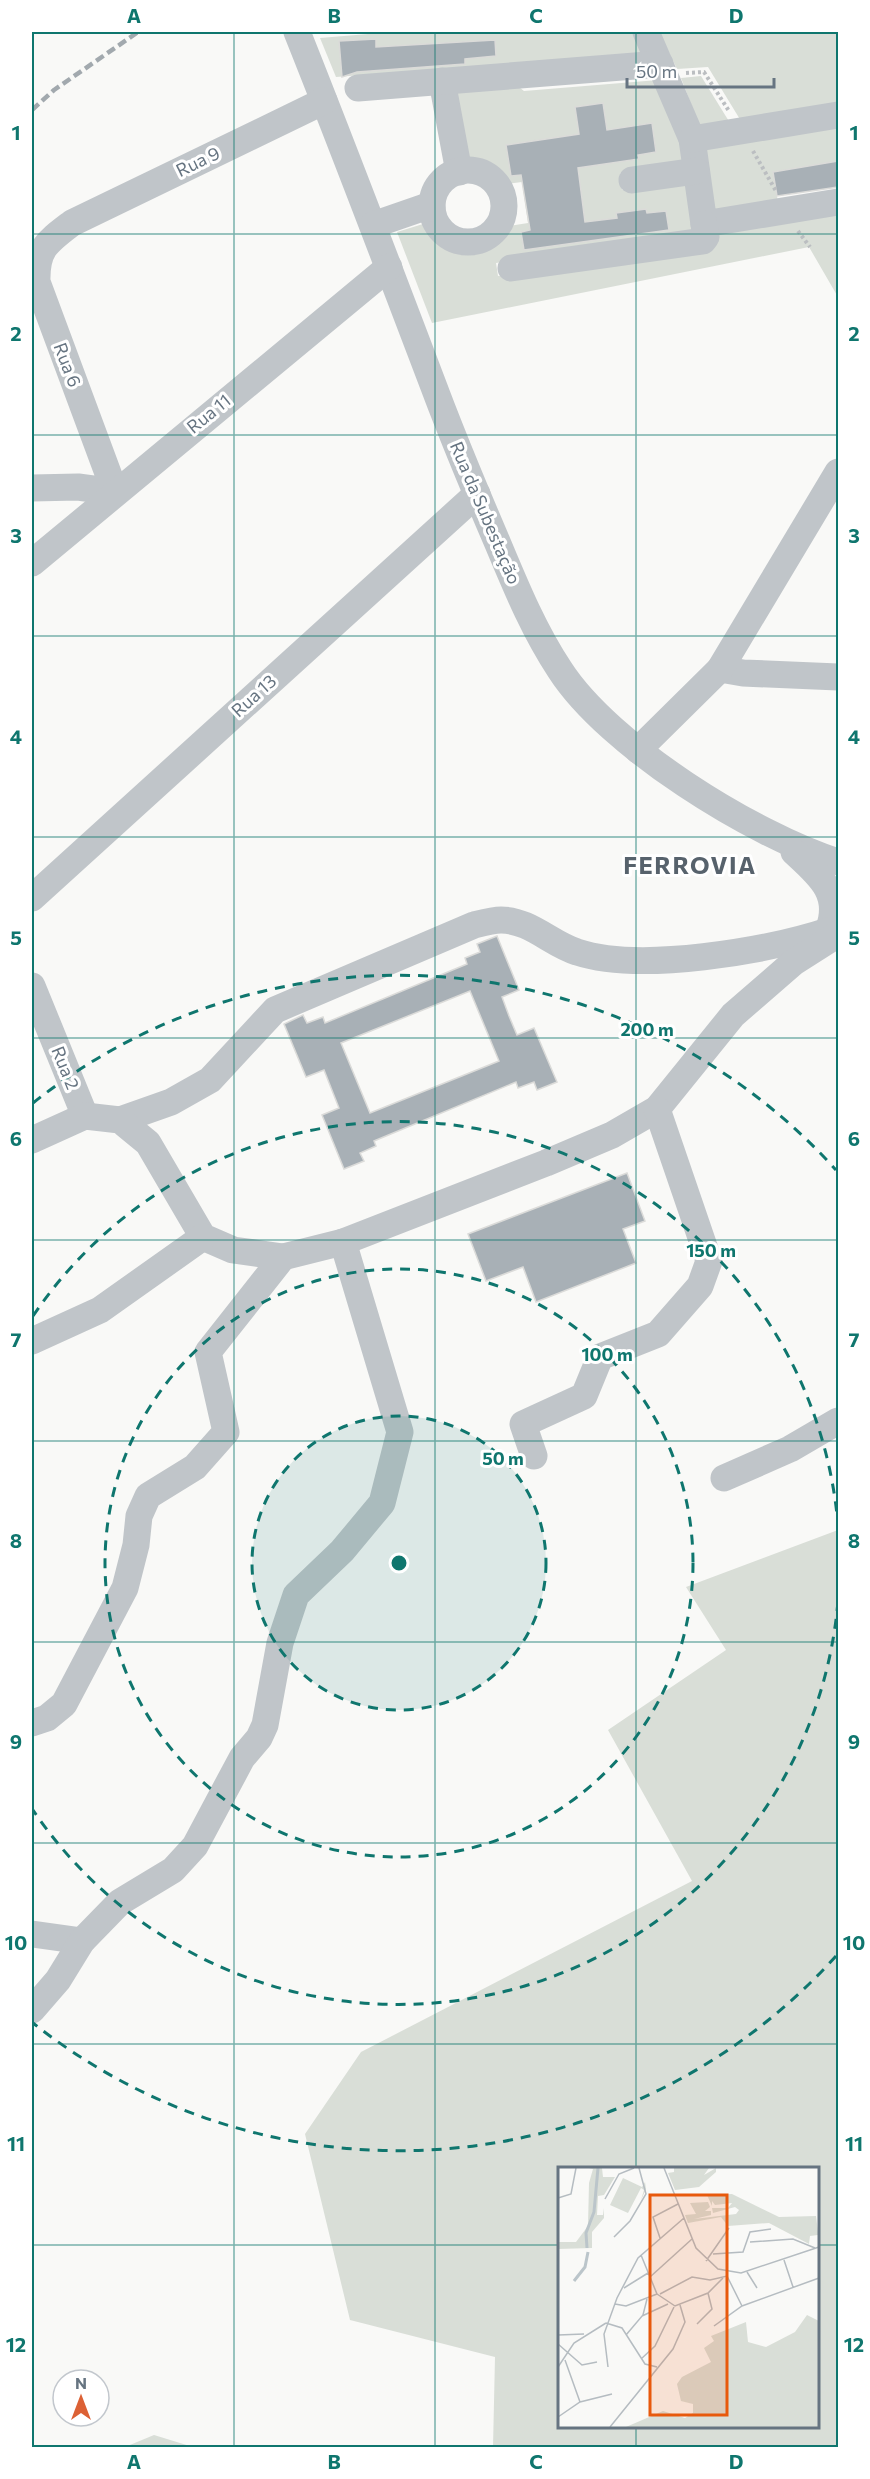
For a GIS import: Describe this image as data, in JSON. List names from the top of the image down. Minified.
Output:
{"streets":{"street":["Rua 9","Rua 6","Rua 11","Rua da Subestação","Rua 13","Rua 2"]},"crossings":[["Rua 9","Rua 6"],["Rua 9","Rua da Subestação"],["Rua 6","Rua 11"],["Rua 11","Rua da Subestação"],["Rua da Subestação","Rua 13"]],"districts":["FERROVIA"],"scale_bar":"50 m","north":"top","grid":{"columns":["A","B","C","D"],"rows":["1","2","3","4","5","6","7","8","9","10","11","12"]},"rings":["200 m","150 m","100 m","50 m"]}
